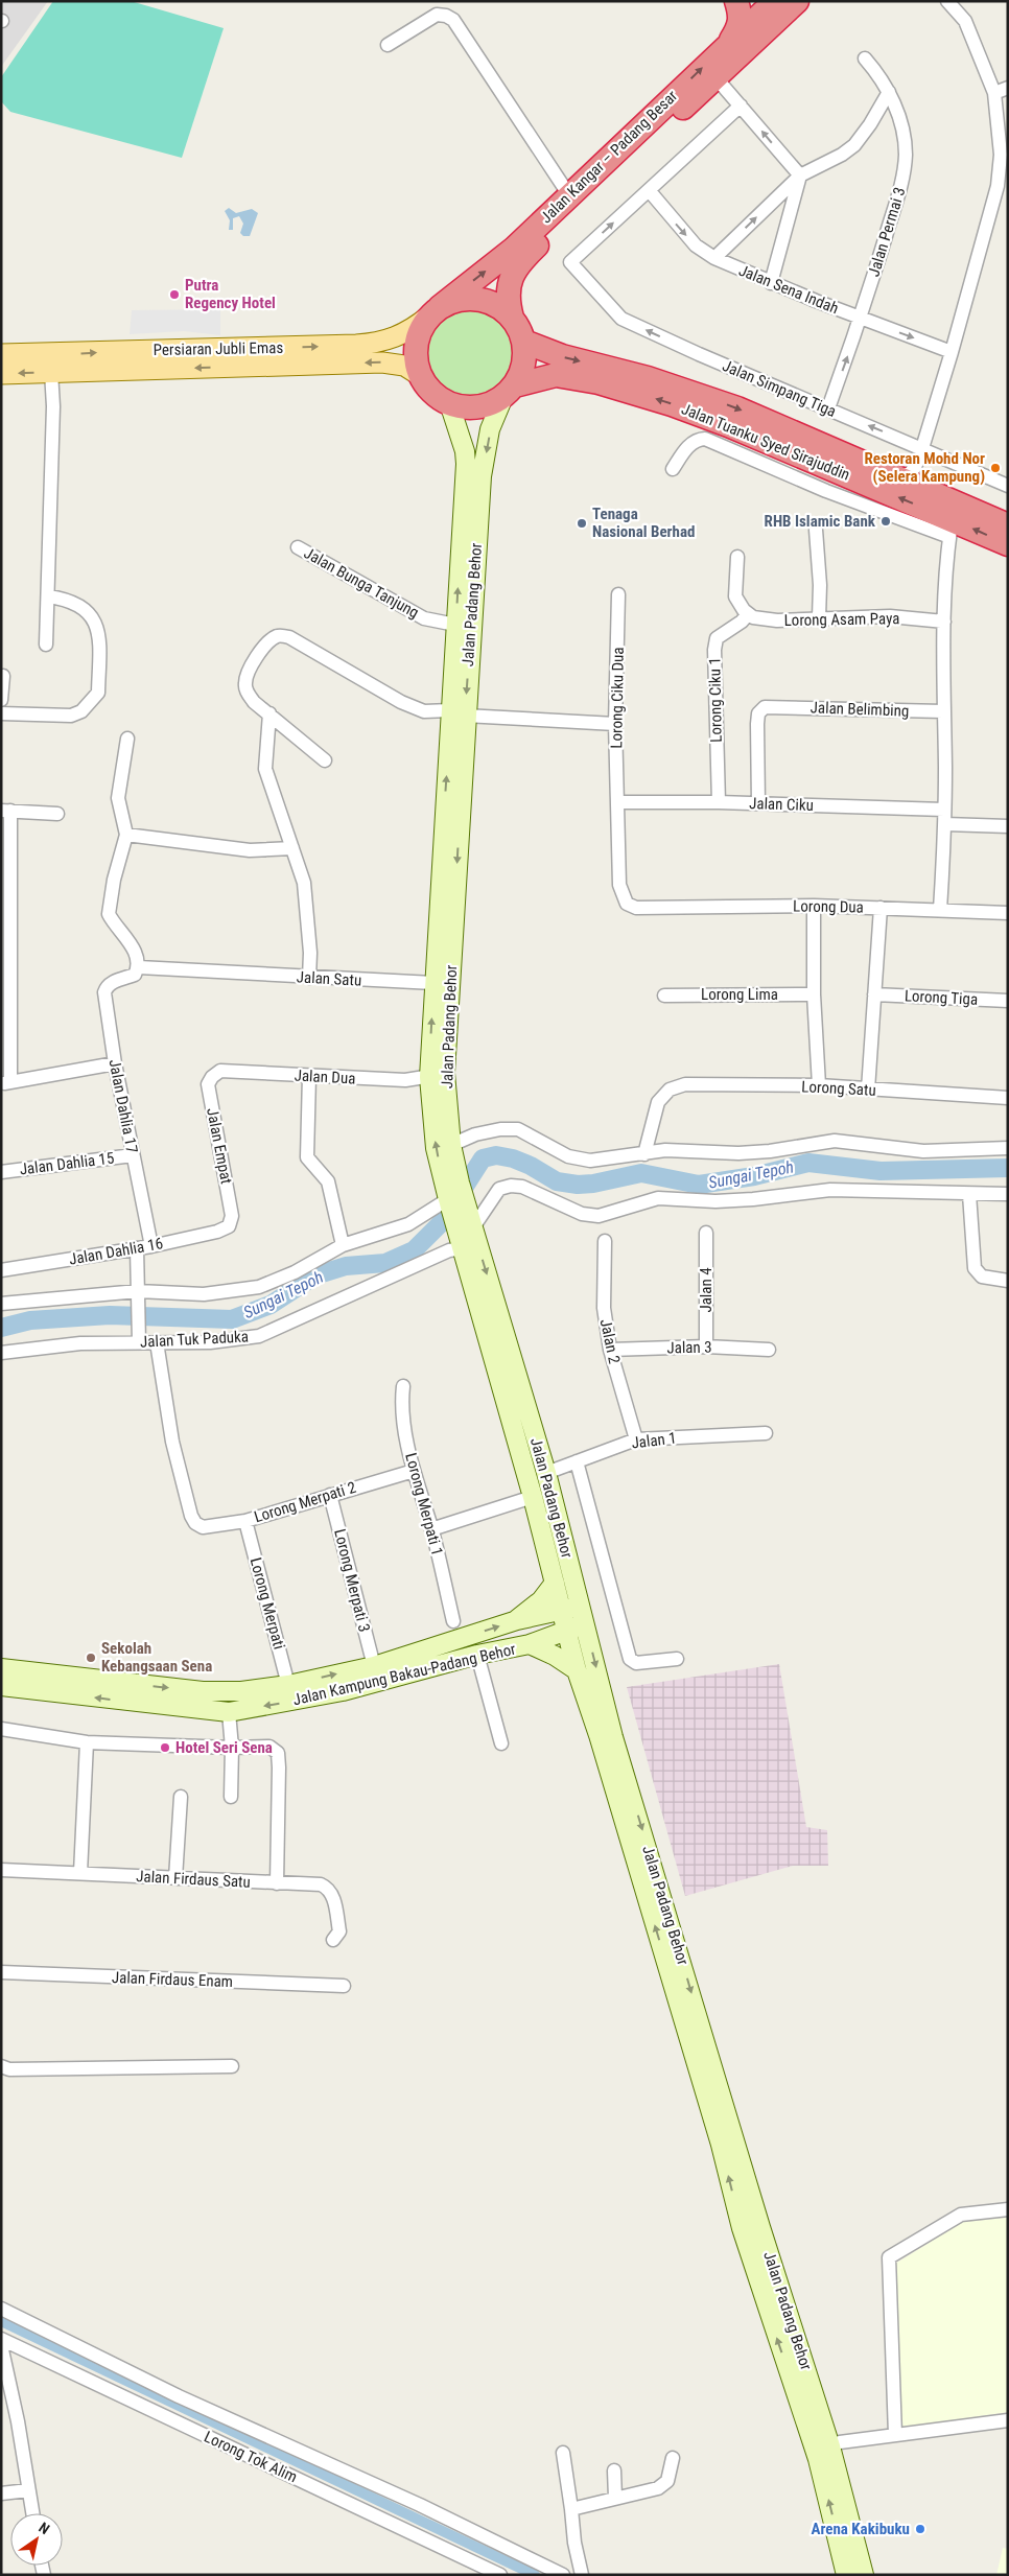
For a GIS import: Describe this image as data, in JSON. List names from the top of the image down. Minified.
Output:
{"streets":{"highway":["Jalan Kangar – Padang Besar","Jalan Tuanku Syed Sirajuddin"],"main road":["Persiaran Jubli Emas","Jalan Padang Behor","Jalan Kampung Bakau-Padang Behor"],"street":["Jalan Permai 3","Jalan Sena Indah","Jalan Simpang Tiga","Jalan Bunga Tanjung","Lorong Asam Paya","Lorong Ciku Dua","Lorong Ciku 1","Jalan Belimbing","Jalan Ciku","Lorong Dua","Jalan Satu","Lorong Lima","Lorong Tiga","Jalan Dua","Lorong Satu","Jalan Dahlia 17","Jalan Empat","Jalan Dahlia 15","Jalan Dahlia 16","Jalan 4","Jalan Tuk Paduka","Jalan 2","Jalan 3","Jalan 1","Lorong Merpati 2","Lorong Merpati 1","Lorong Merpati 3","Lorong Merpati","Jalan Firdaus Satu","Jalan Firdaus Enam","Lorong Tok Alim"]},"crossings":[["Jalan Kangar – Padang Besar","Persiaran Jubli Emas"],["Jalan Kangar – Padang Besar","Jalan Tuanku Syed Sirajuddin"],["Jalan Kangar – Padang Besar","Jalan Padang Behor"],["Jalan Permai 3","Jalan Sena Indah"],["Jalan Permai 3","Jalan Simpang Tiga"],["Jalan Sena Indah","Jalan Simpang Tiga"],["Persiaran Jubli Emas","Jalan Tuanku Syed Sirajuddin"],["Persiaran Jubli Emas","Jalan Padang Behor"],["Jalan Tuanku Syed Sirajuddin","Jalan Padang Behor"],["Jalan Bunga Tanjung","Jalan Padang Behor"],["Jalan Padang Behor","Jalan Satu"],["Jalan Padang Behor","Jalan Dua"],["Jalan Padang Behor","Jalan Tuk Paduka"],["Jalan Padang Behor","Jalan 1"],["Jalan Padang Behor","Jalan Kampung Bakau-Padang Behor"],["Lorong Asam Paya","Lorong Ciku 1"],["Lorong Ciku Dua","Jalan Ciku"],["Lorong Ciku Dua","Lorong Dua"],["Lorong Ciku 1","Jalan Ciku"],["Jalan Belimbing","Jalan Ciku"],["Jalan Satu","Jalan Dahlia 17"],["Jalan Dua","Jalan Empat"],["Jalan Dahlia 17","Jalan Dahlia 15"],["Jalan Dahlia 17","Jalan Dahlia 16"],["Jalan Empat","Jalan Dahlia 16"],["Jalan 4","Jalan 3"],["Jalan Tuk Paduka","Lorong Merpati 2"],["Jalan 2","Jalan 3"],["Jalan 2","Jalan 1"],["Lorong Merpati 2","Lorong Merpati 1"],["Lorong Merpati 2","Lorong Merpati 3"],["Lorong Merpati 2","Lorong Merpati"],["Lorong Merpati 3","Jalan Kampung Bakau-Padang Behor"],["Lorong Merpati","Jalan Kampung Bakau-Padang Behor"]],"one_way":["Jalan Sena Indah"],"water":["Sungai Tepoh"],"places":["Putra Regency Hotel","Restoran Mohd Nor (Selera Kampung)","RHB Islamic Bank","Tenaga Nasional Berhad","Sekolah Kebangsaan Sena","Hotel Seri Sena","Arena Kakibuku"],"north":"top right"}
